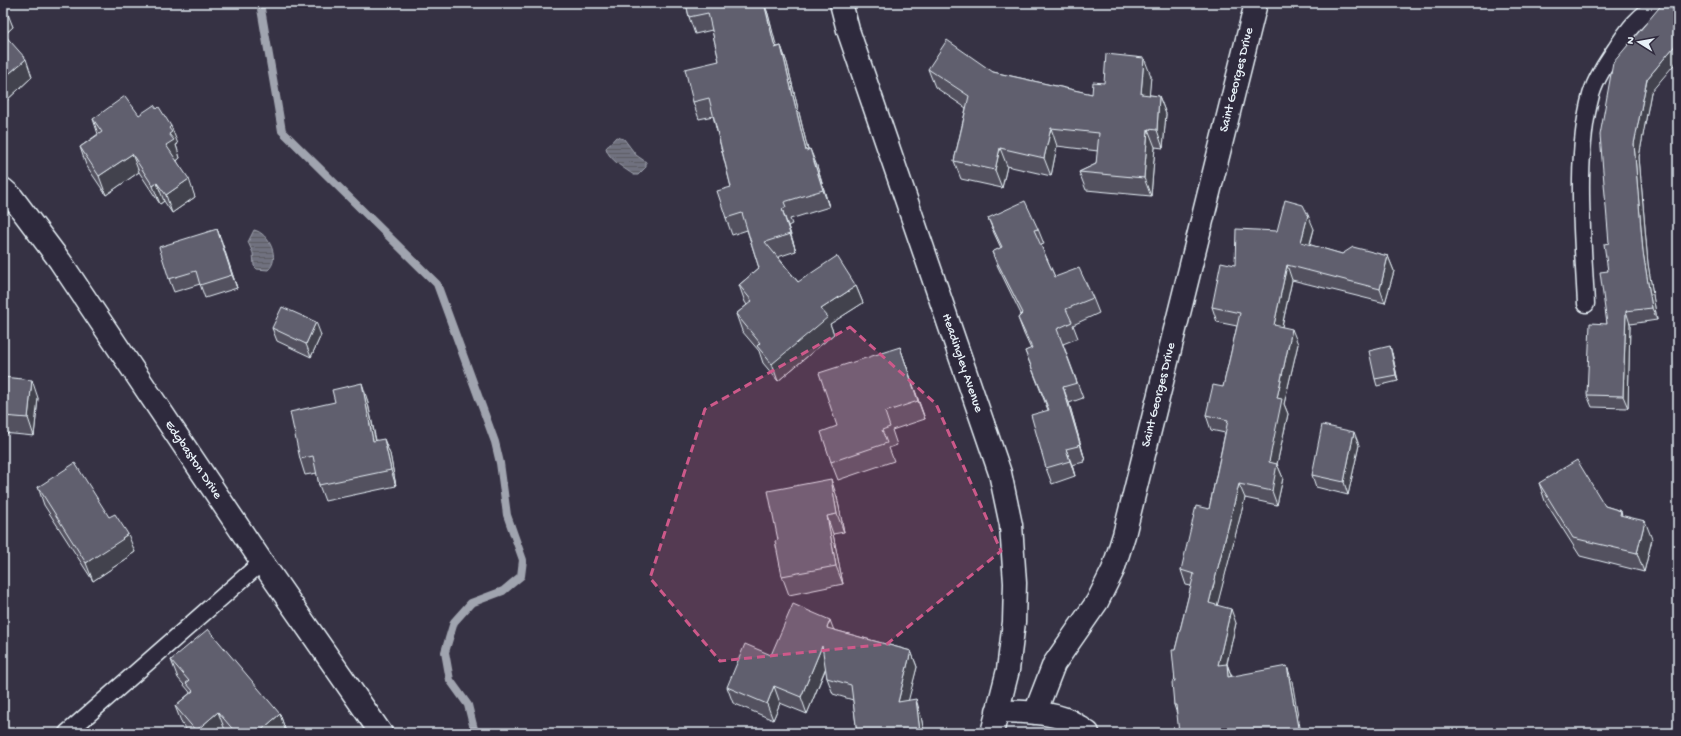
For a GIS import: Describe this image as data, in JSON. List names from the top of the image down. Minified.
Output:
{"streets":{"street":["Saint Georges Drive","Headingley Avenue","Edgbaston Drive"]},"north":"left"}
